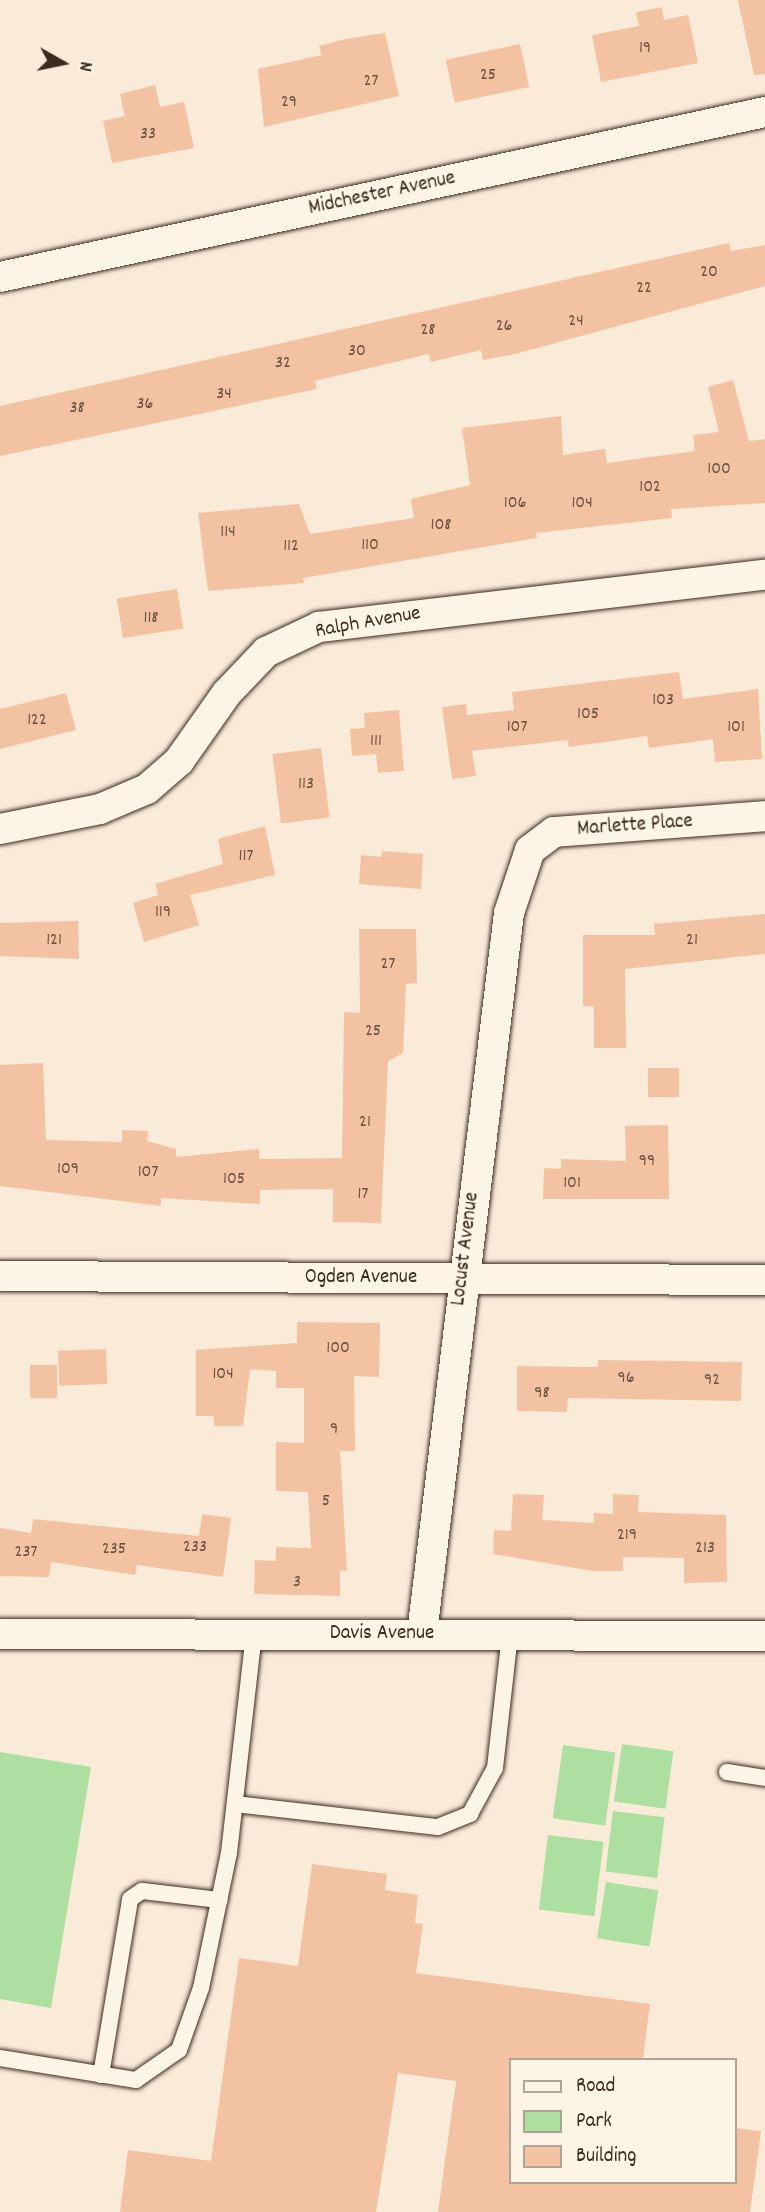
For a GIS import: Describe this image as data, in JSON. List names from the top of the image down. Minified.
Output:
{"streets":{"street":["Midchester Avenue","Ralph Avenue","Marlette Place","Locust Avenue","Ogden Avenue","Davis Avenue"]},"crossings":[["Marlette Place","Locust Avenue"],["Locust Avenue","Ogden Avenue"],["Locust Avenue","Davis Avenue"]],"house_numbers":["19","25","27","29","33","20","22","24","26","28","30","32","34","36","38","100","102","106","104","108","114","110","112","118","103","105","122","107","101","111","113","117","119","121","21","27","25","21","99","109","107","105","101","17","100","104","96","92","98","9","5","219","233","213","235","237","3"],"legend":["Road","Park","Building"],"north":"right"}
